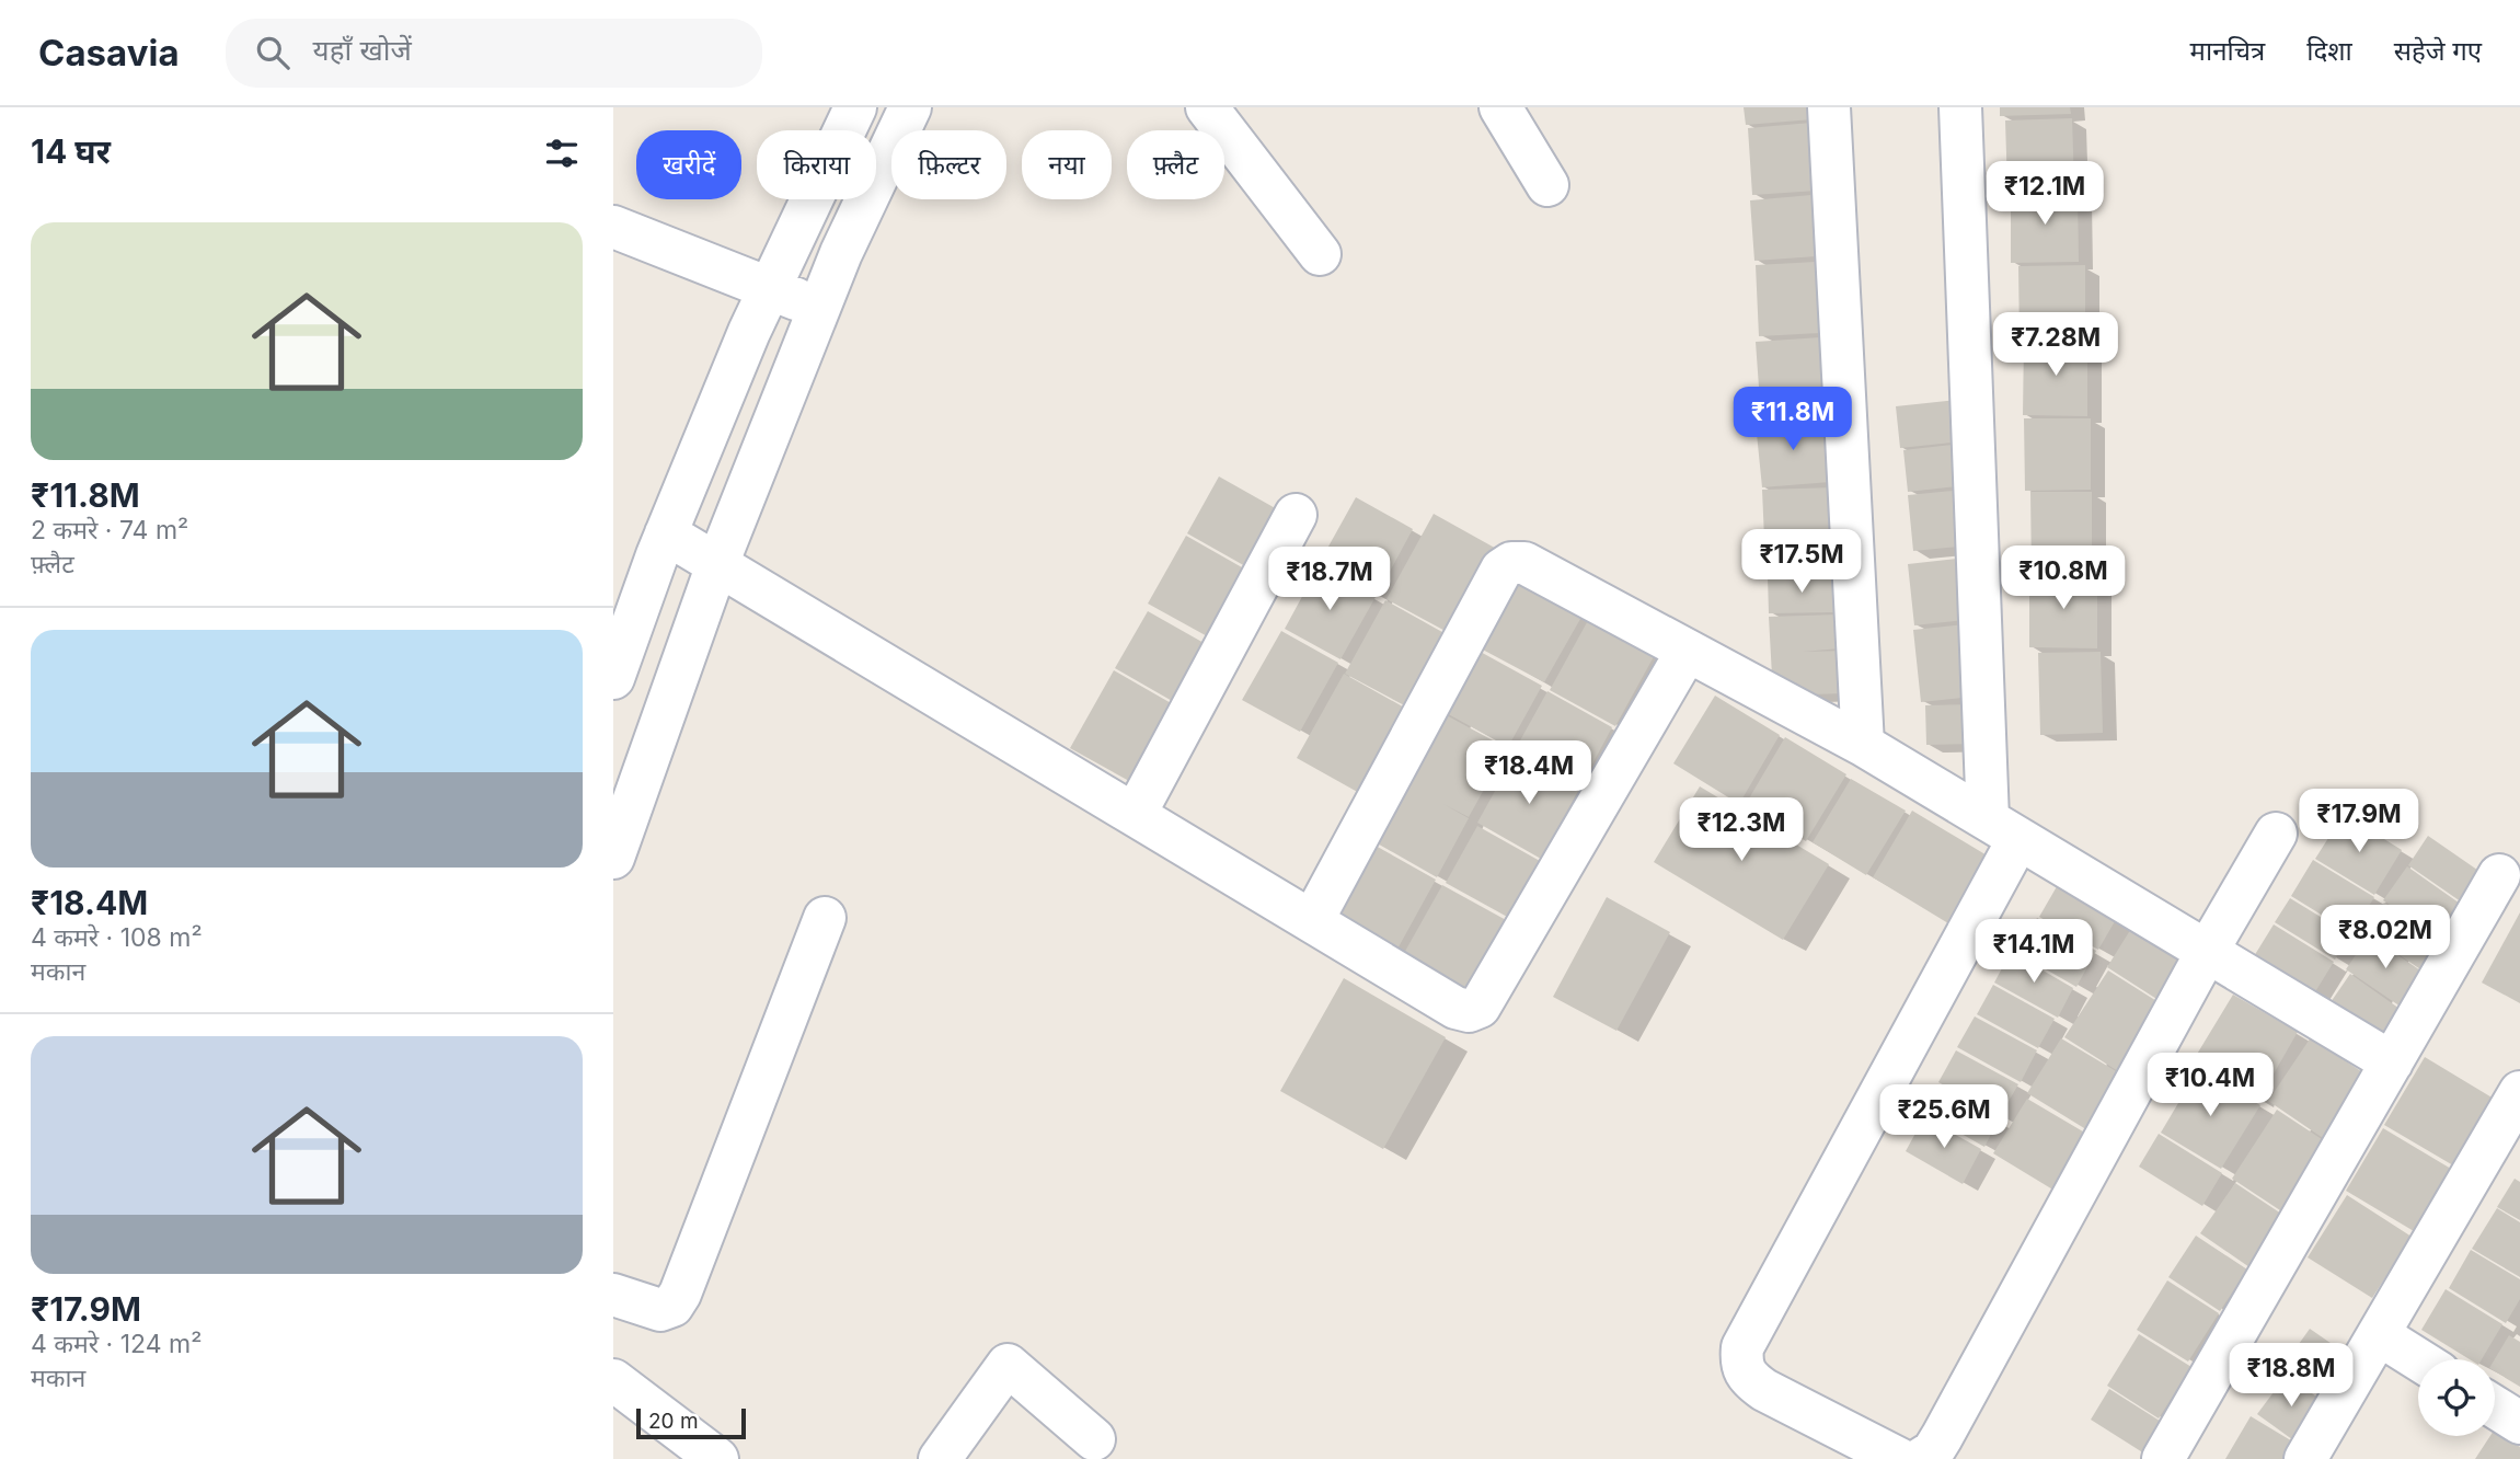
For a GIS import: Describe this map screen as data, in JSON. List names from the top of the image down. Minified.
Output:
{"scale_bar":"20 m","page":{"header":"Casavia","search":"यहाँ खोजें","nav":["मानचित्र","दिशा","सहेजे गए"],"heading":"14 घर","chip":["खरीदें","किराया","फ़िल्टर","नया","फ़्लैट"],"price":["₹12.1M","₹7.28M","₹11.8M","₹17.5M","₹10.8M","₹18.7M","₹18.4M","₹17.9M","₹12.3M","₹8.02M","₹14.1M","₹10.4M","₹25.6M","₹18.8M"],"list":[{"name":"₹11.8M","note":"2 कमरे · 74 m² · फ़्लैट"},{"name":"₹18.4M","note":"4 कमरे · 108 m² · मकान"},{"name":"₹17.9M","note":"4 कमरे · 124 m² · मकान"}],"scale":"20 m"}}
